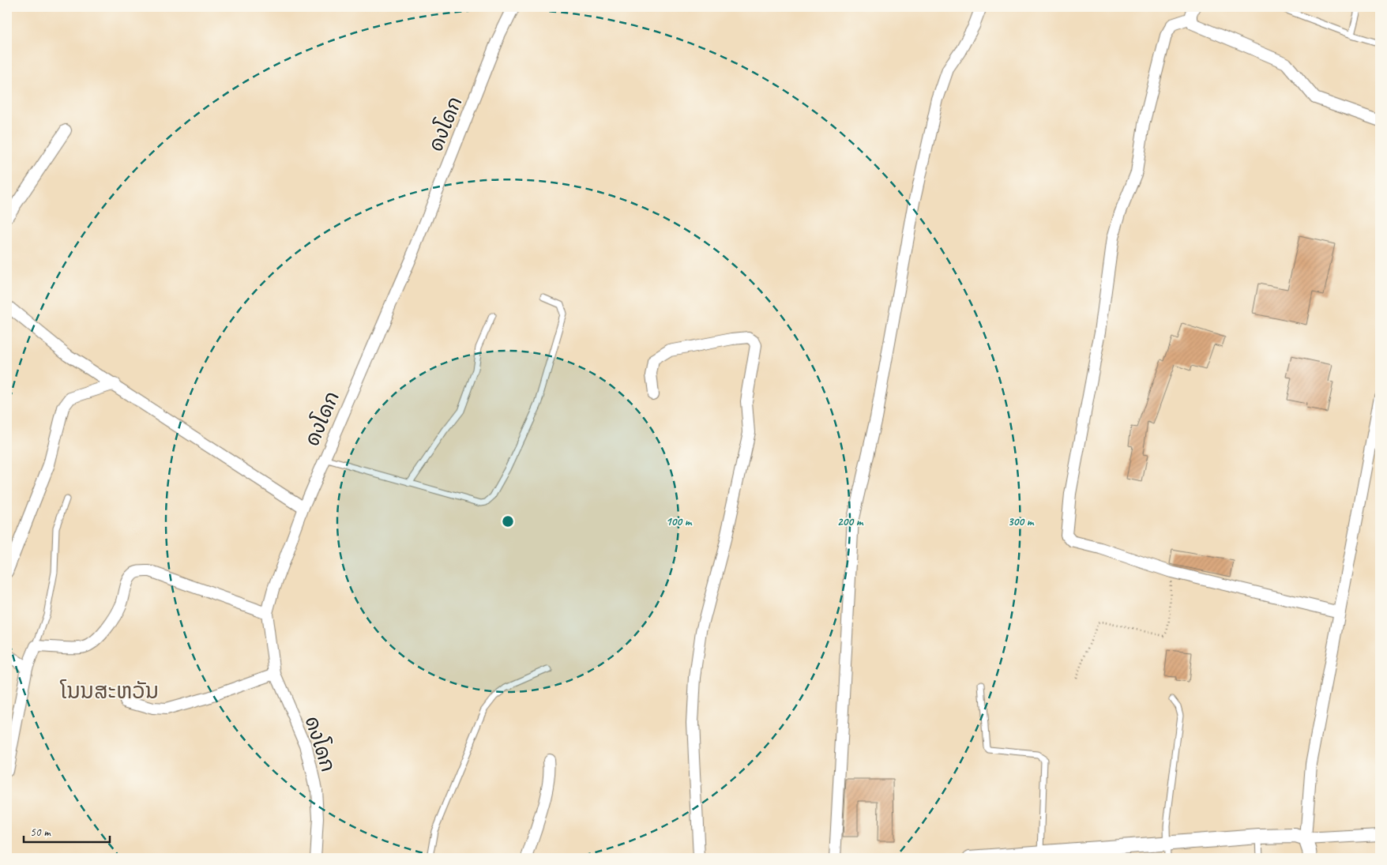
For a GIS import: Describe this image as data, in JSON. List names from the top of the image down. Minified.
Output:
{"streets":{"street":["ดงโดก"]},"districts":["ໂນນສະຫວັນ"],"scale_bar":"50 m","rings":["100 m","200 m","300 m"]}
